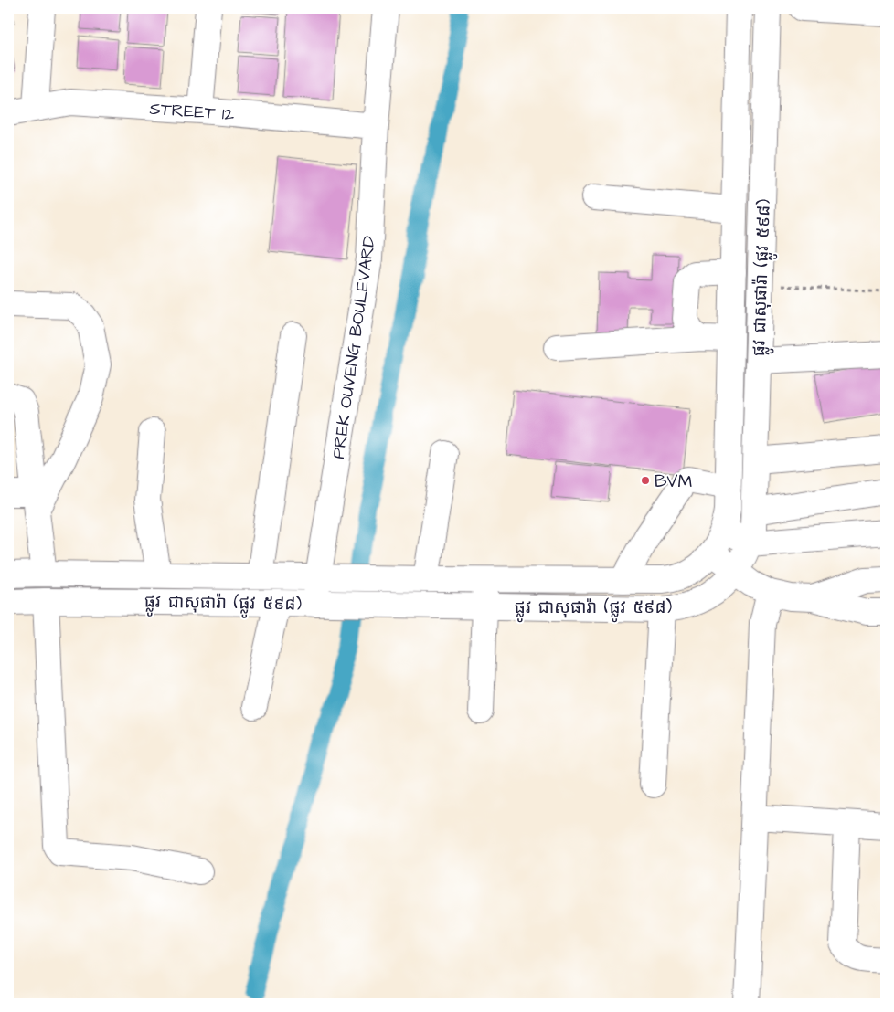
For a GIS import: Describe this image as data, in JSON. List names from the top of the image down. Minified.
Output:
{"streets":{"main road":["STREET 12","ផ្លូវ ជាសុផារ៉ា (ផ្លូវ ៥៩៨)","PREK OUVENG BOULEVARD"]},"crossings":[["STREET 12","PREK OUVENG BOULEVARD"],["ផ្លូវ ជាសុផារ៉ា (ផ្លូវ ៥៩៨)","PREK OUVENG BOULEVARD"]],"places":["BVM"]}
